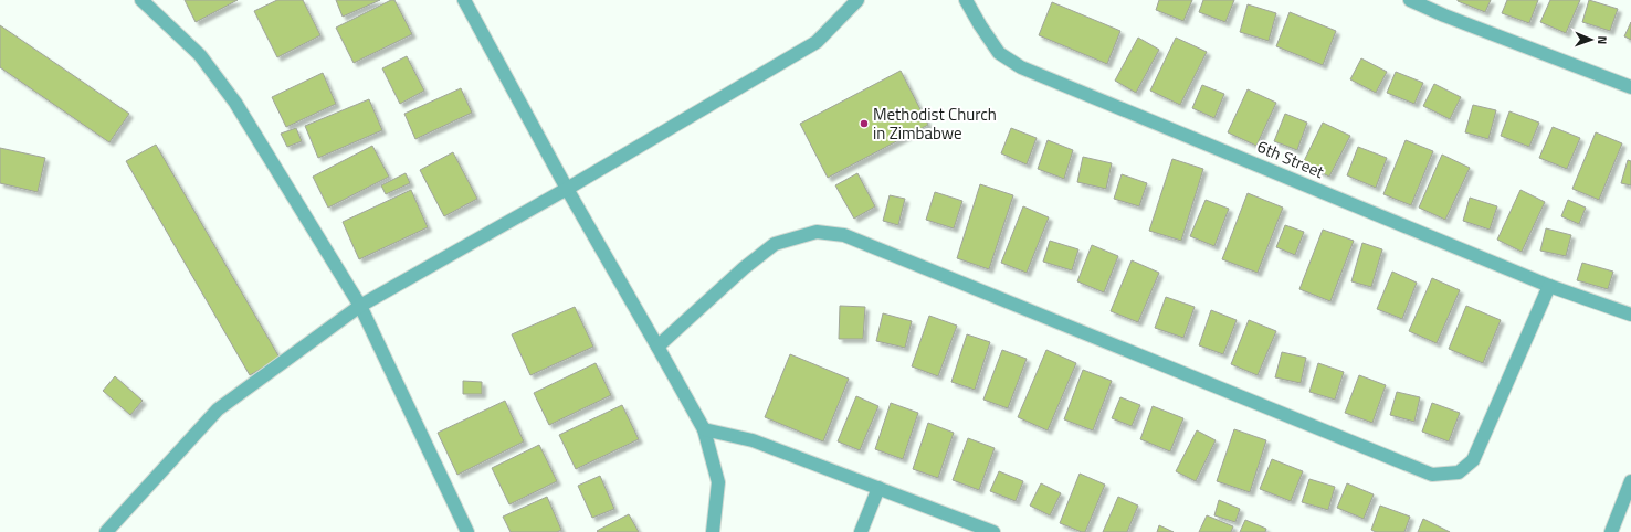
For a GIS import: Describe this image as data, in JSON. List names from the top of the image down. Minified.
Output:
{"streets":{"street":["6th Street"]},"places":["Methodist Church in Zimbabwe"],"north":"right"}
